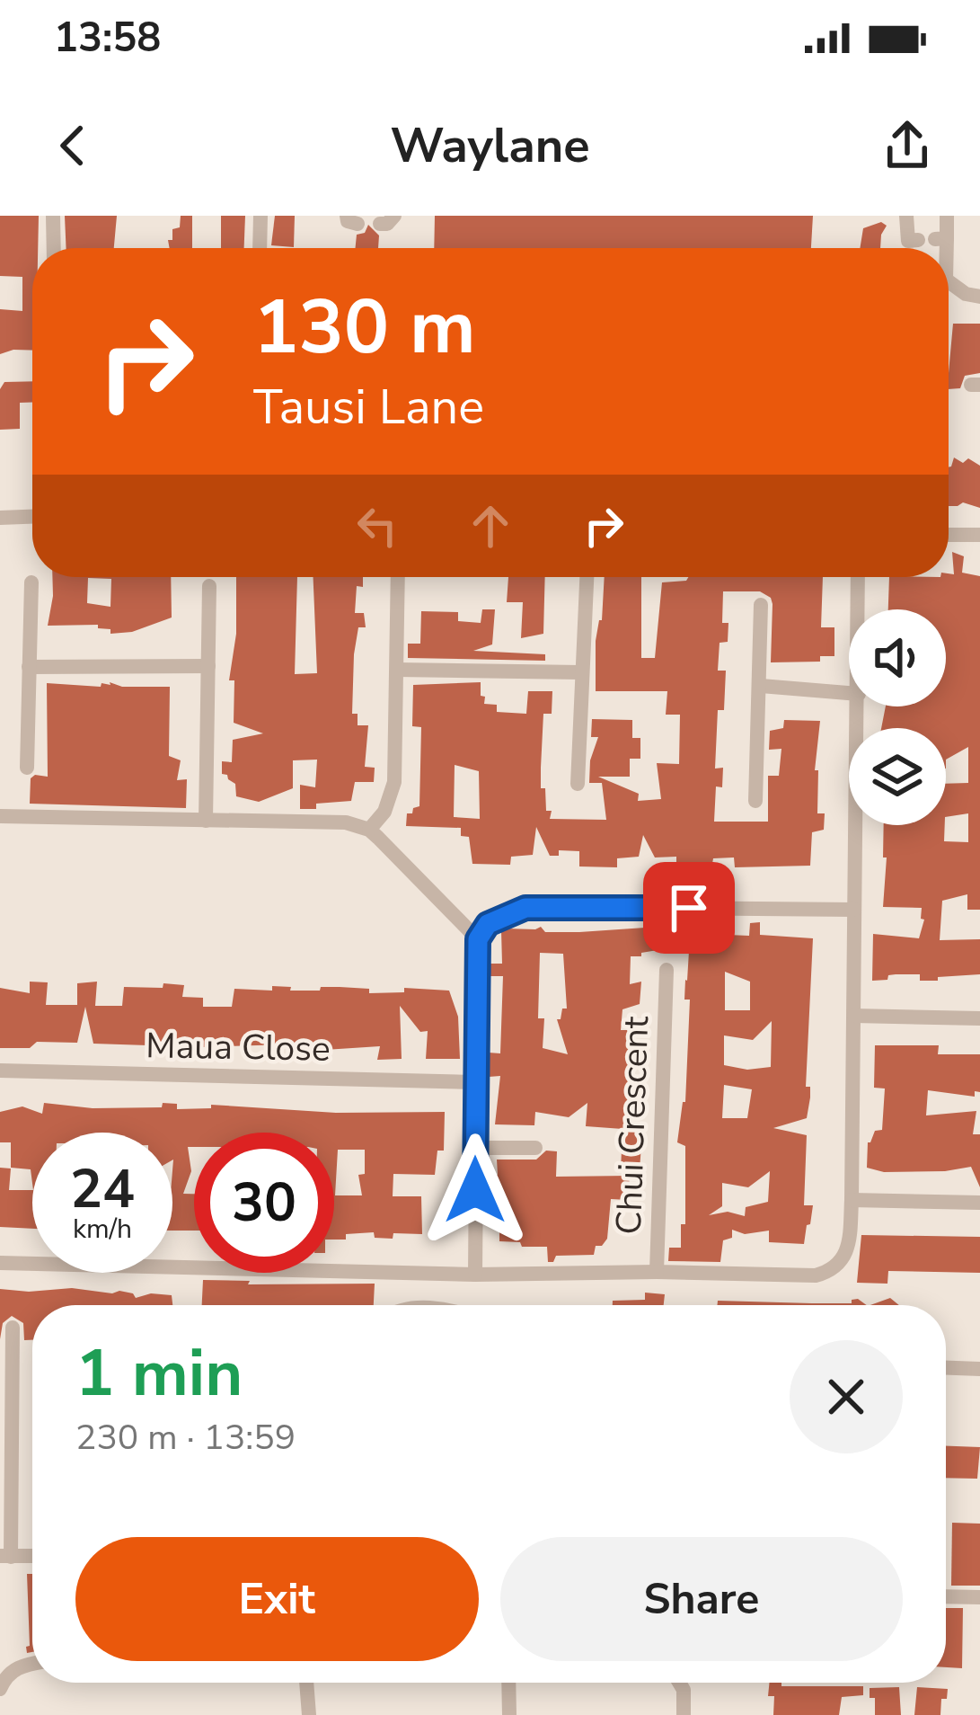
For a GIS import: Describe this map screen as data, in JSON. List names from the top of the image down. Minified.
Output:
{"streets":{"street":["Maua Close","Chui Crescent"]},"page":{"status":"13:58","header":"Waylane","turn":["130 m","Tausi Lane"],"speed":"24 km/h","limit":"30","heading":["1 min","230 m · 13:59"],"buttons":["Exit","Share"]}}
